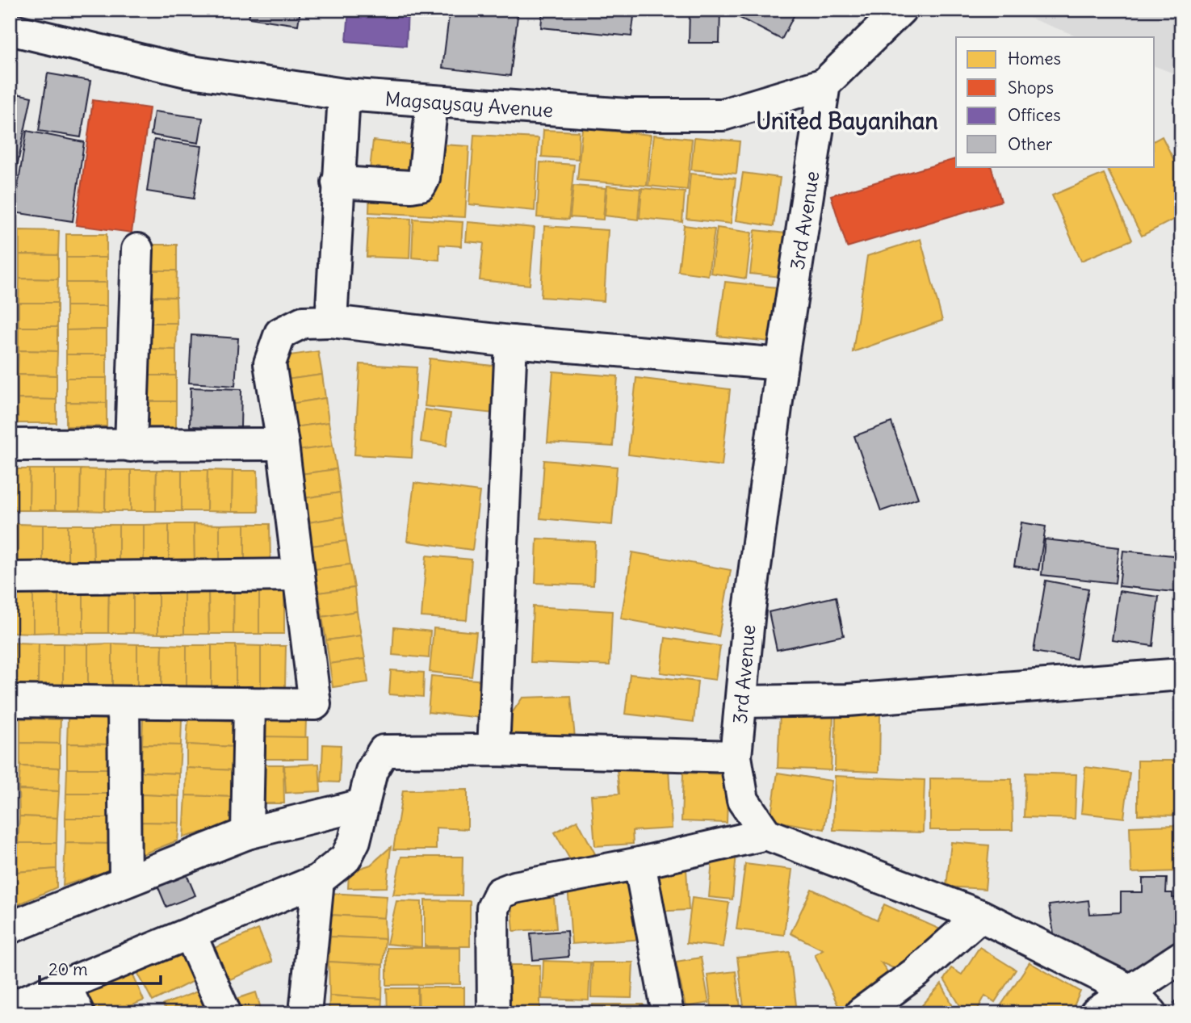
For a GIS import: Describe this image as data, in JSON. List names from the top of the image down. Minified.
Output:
{"streets":{"street":["Magsaysay Avenue","3rd Avenue"]},"crossings":[["Magsaysay Avenue","3rd Avenue"]],"districts":["United Bayanihan"],"legend":["Homes","Shops","Offices","Other"],"scale_bar":"20 m"}
